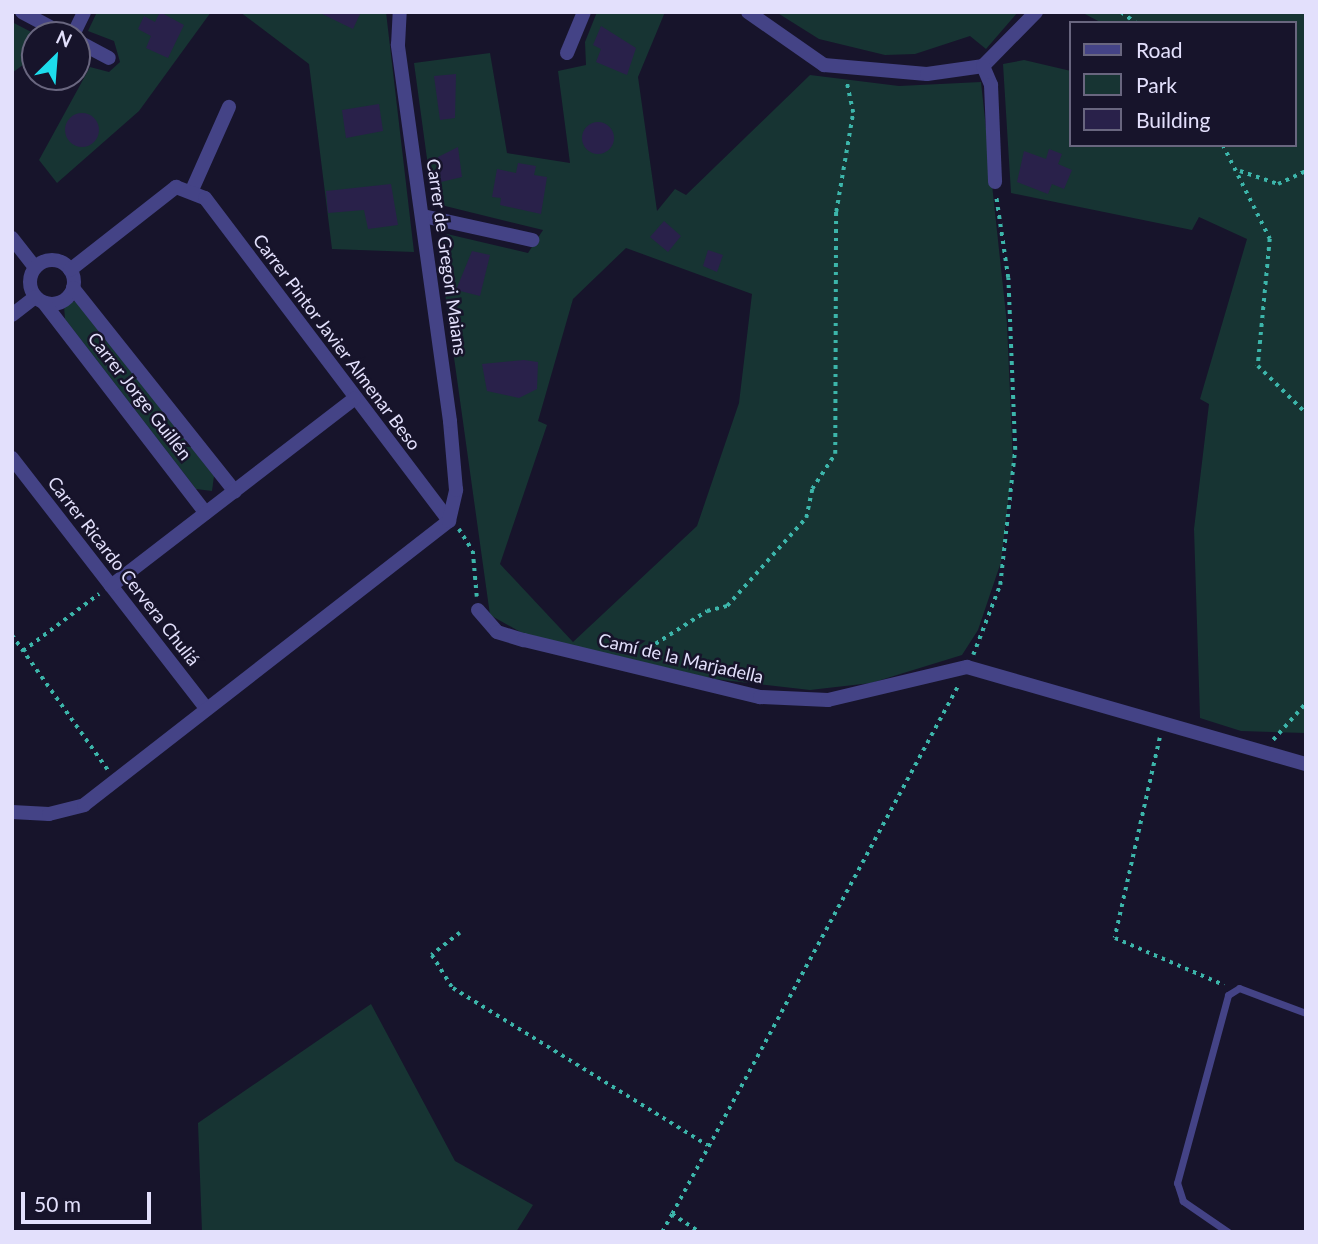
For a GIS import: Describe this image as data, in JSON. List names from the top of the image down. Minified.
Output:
{"streets":{"street":["Carrer de Gregori Maians","Carrer Pintor Javier Almenar Beso","Carrer Jorge Guillén","Carrer Ricardo Cervera Chuliá","Camí de la Marjadella"]},"crossings":[["Carrer de Gregori Maians","Carrer Pintor Javier Almenar Beso"]],"legend":["Road","Park","Building"],"scale_bar":"50 m","north":"top right"}
